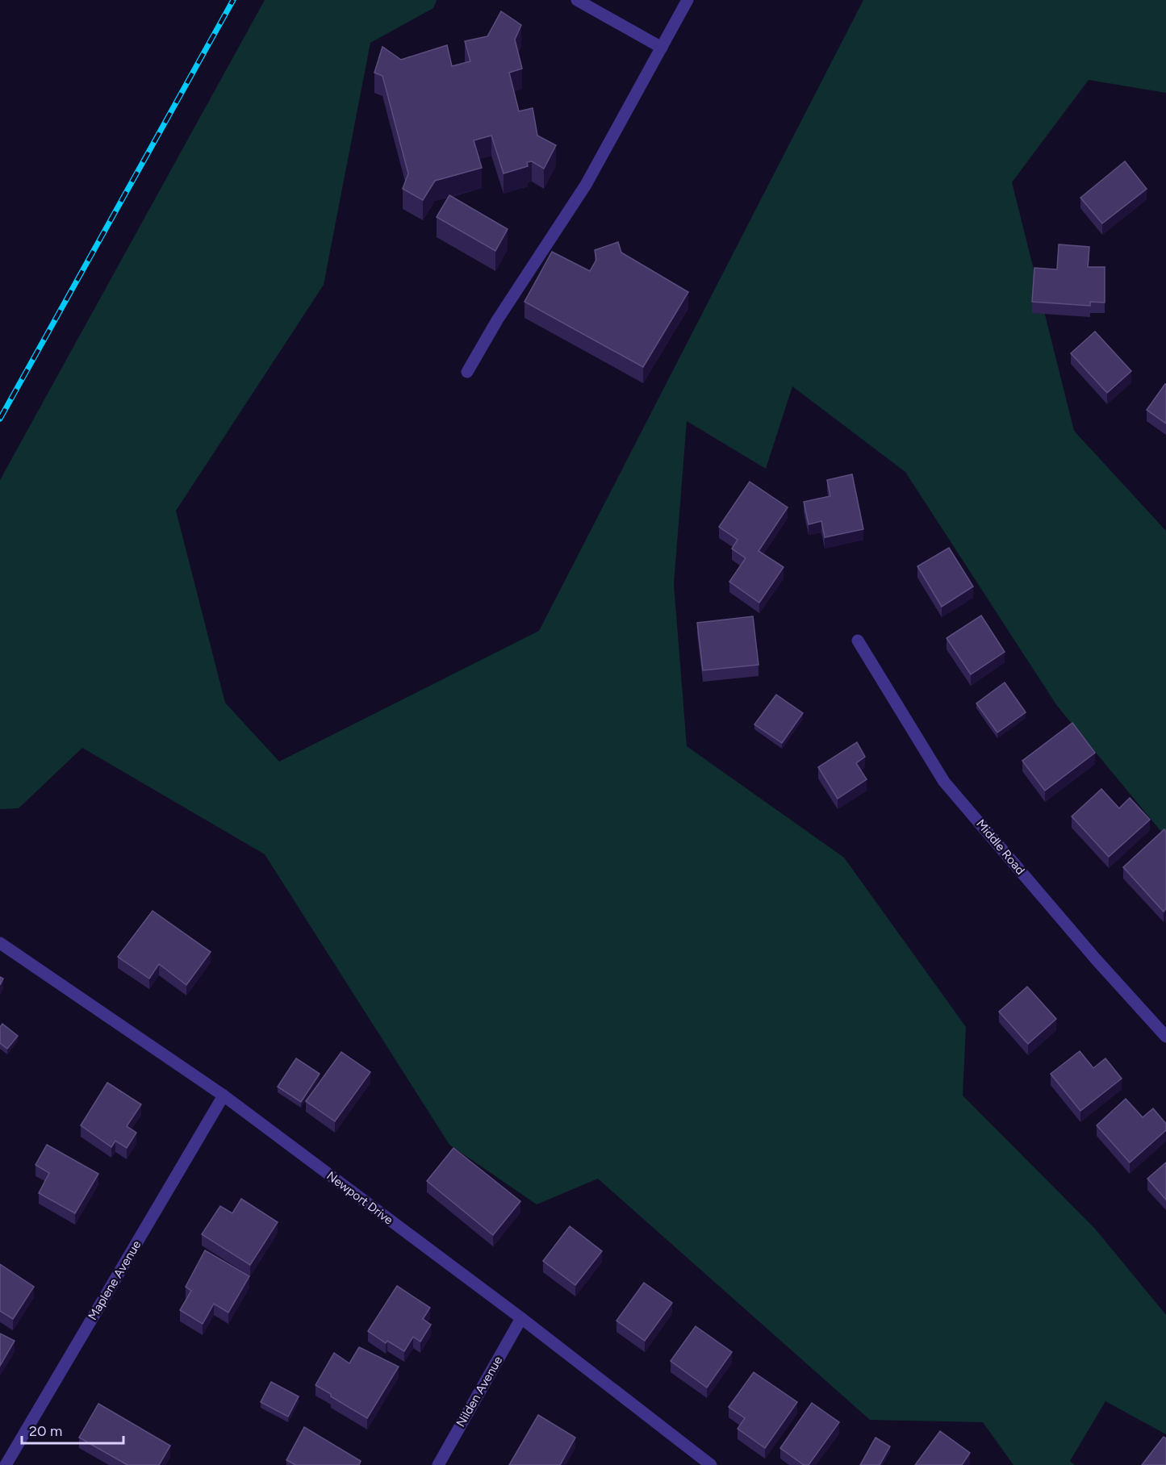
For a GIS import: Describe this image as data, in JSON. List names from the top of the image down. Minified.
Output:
{"streets":{"street":["Middle Road","Newport Drive","Maplene Avenue","Nilden Avenue"]},"crossings":[["Newport Drive","Maplene Avenue"],["Newport Drive","Nilden Avenue"]],"scale_bar":"20 m"}
